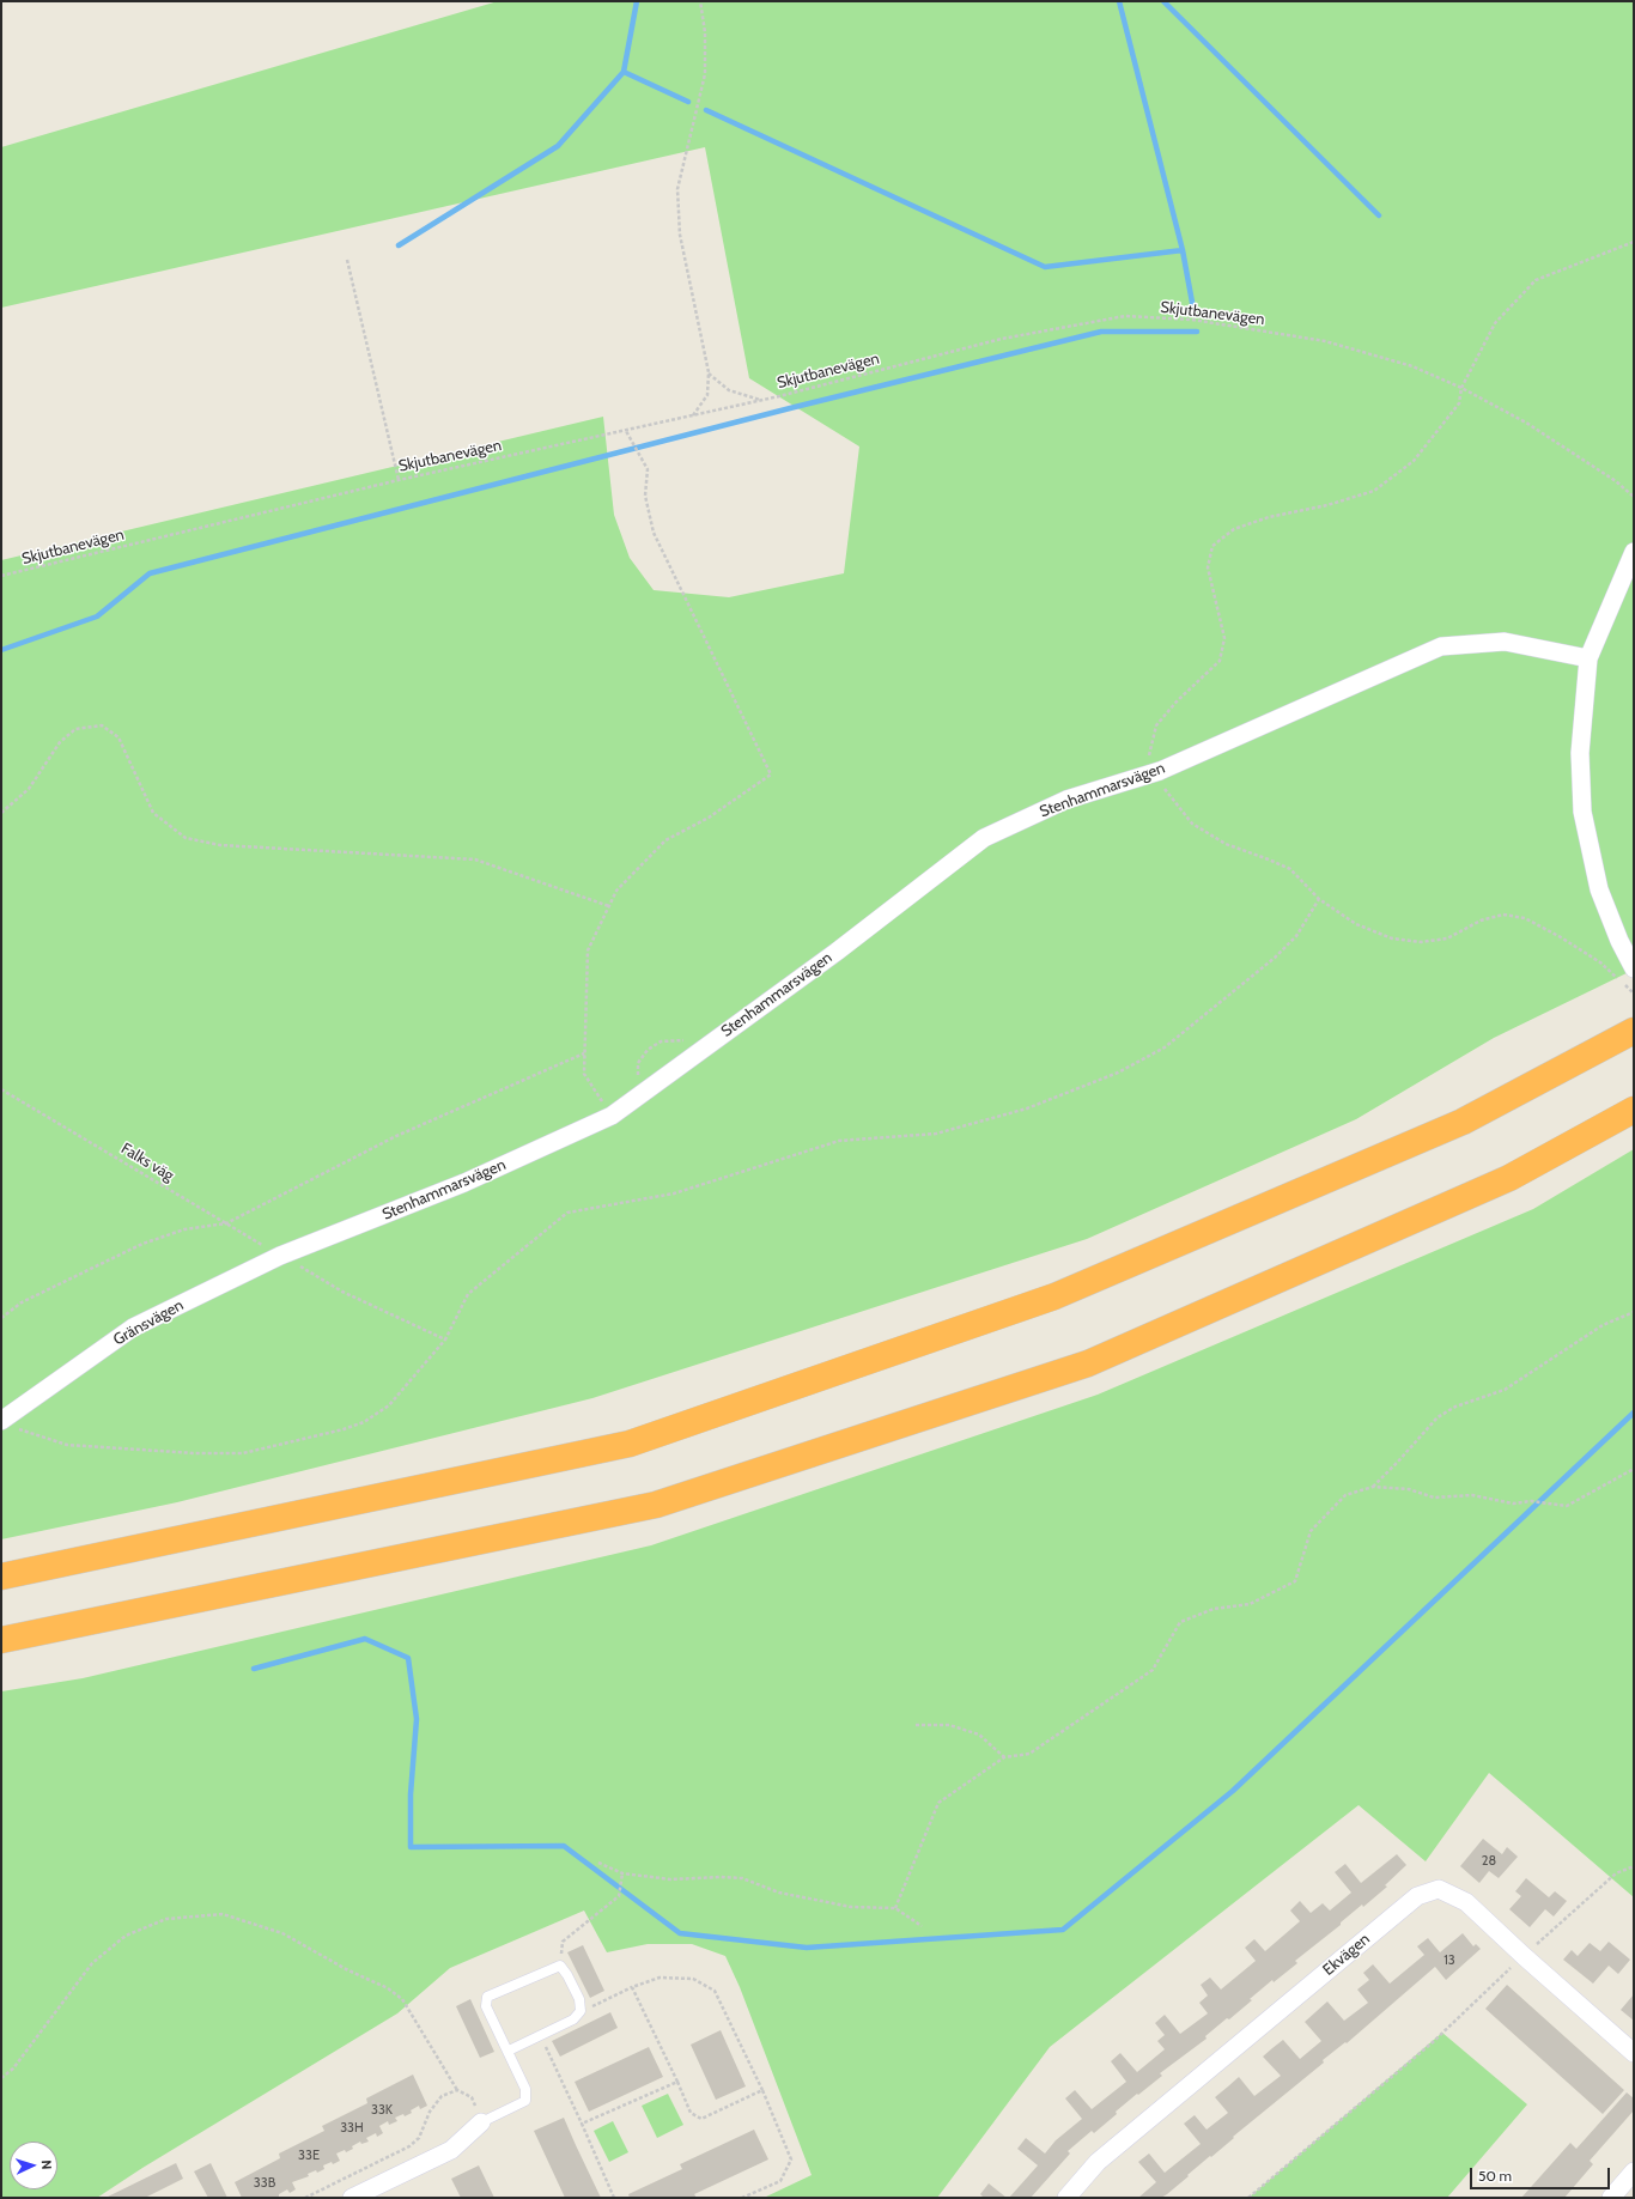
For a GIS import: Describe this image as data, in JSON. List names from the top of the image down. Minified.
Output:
{"streets":{"street":["Stenhammarsvägen","Gränsvägen","Ekvägen"],"path":["Skjutbanevägen","Falks väg"]},"crossings":[["Stenhammarsvägen","Falks väg"],["Stenhammarsvägen","Gränsvägen"],["Falks väg","Gränsvägen"]],"house_numbers":["28","13","33K","33H","33E","33B"],"scale_bar":"50 m","north":"right"}
